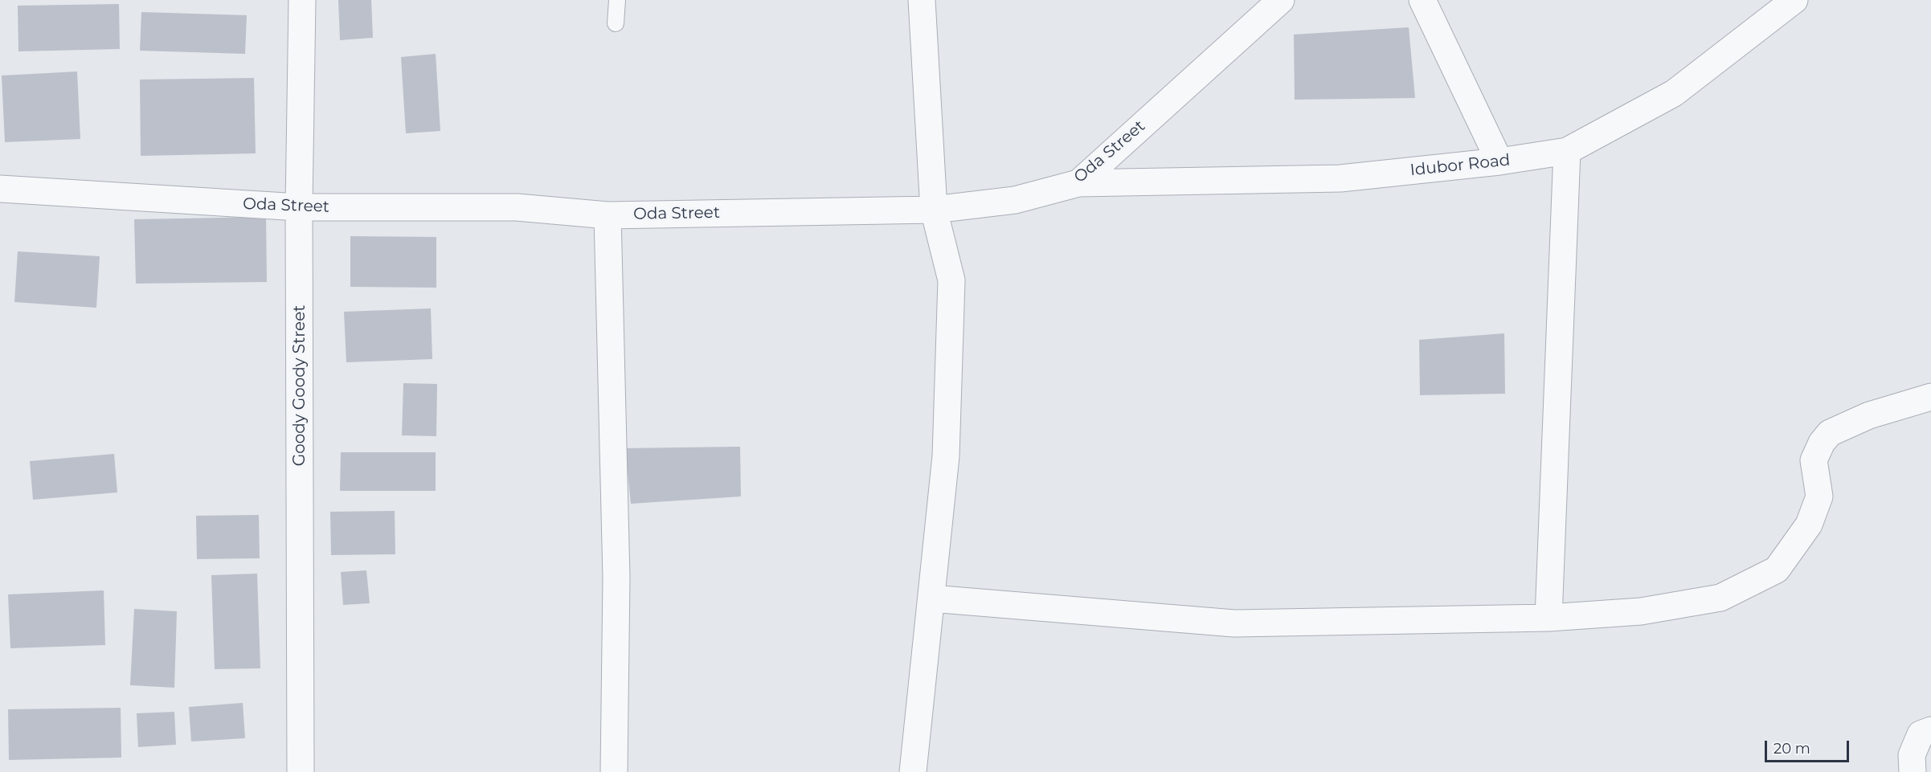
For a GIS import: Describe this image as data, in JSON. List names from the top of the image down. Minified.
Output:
{"streets":{"street":["Oda Street","Idubor Road","Goody Goody Street"]},"crossings":[["Oda Street","Idubor Road"],["Oda Street","Goody Goody Street"]],"scale_bar":"20 m"}
